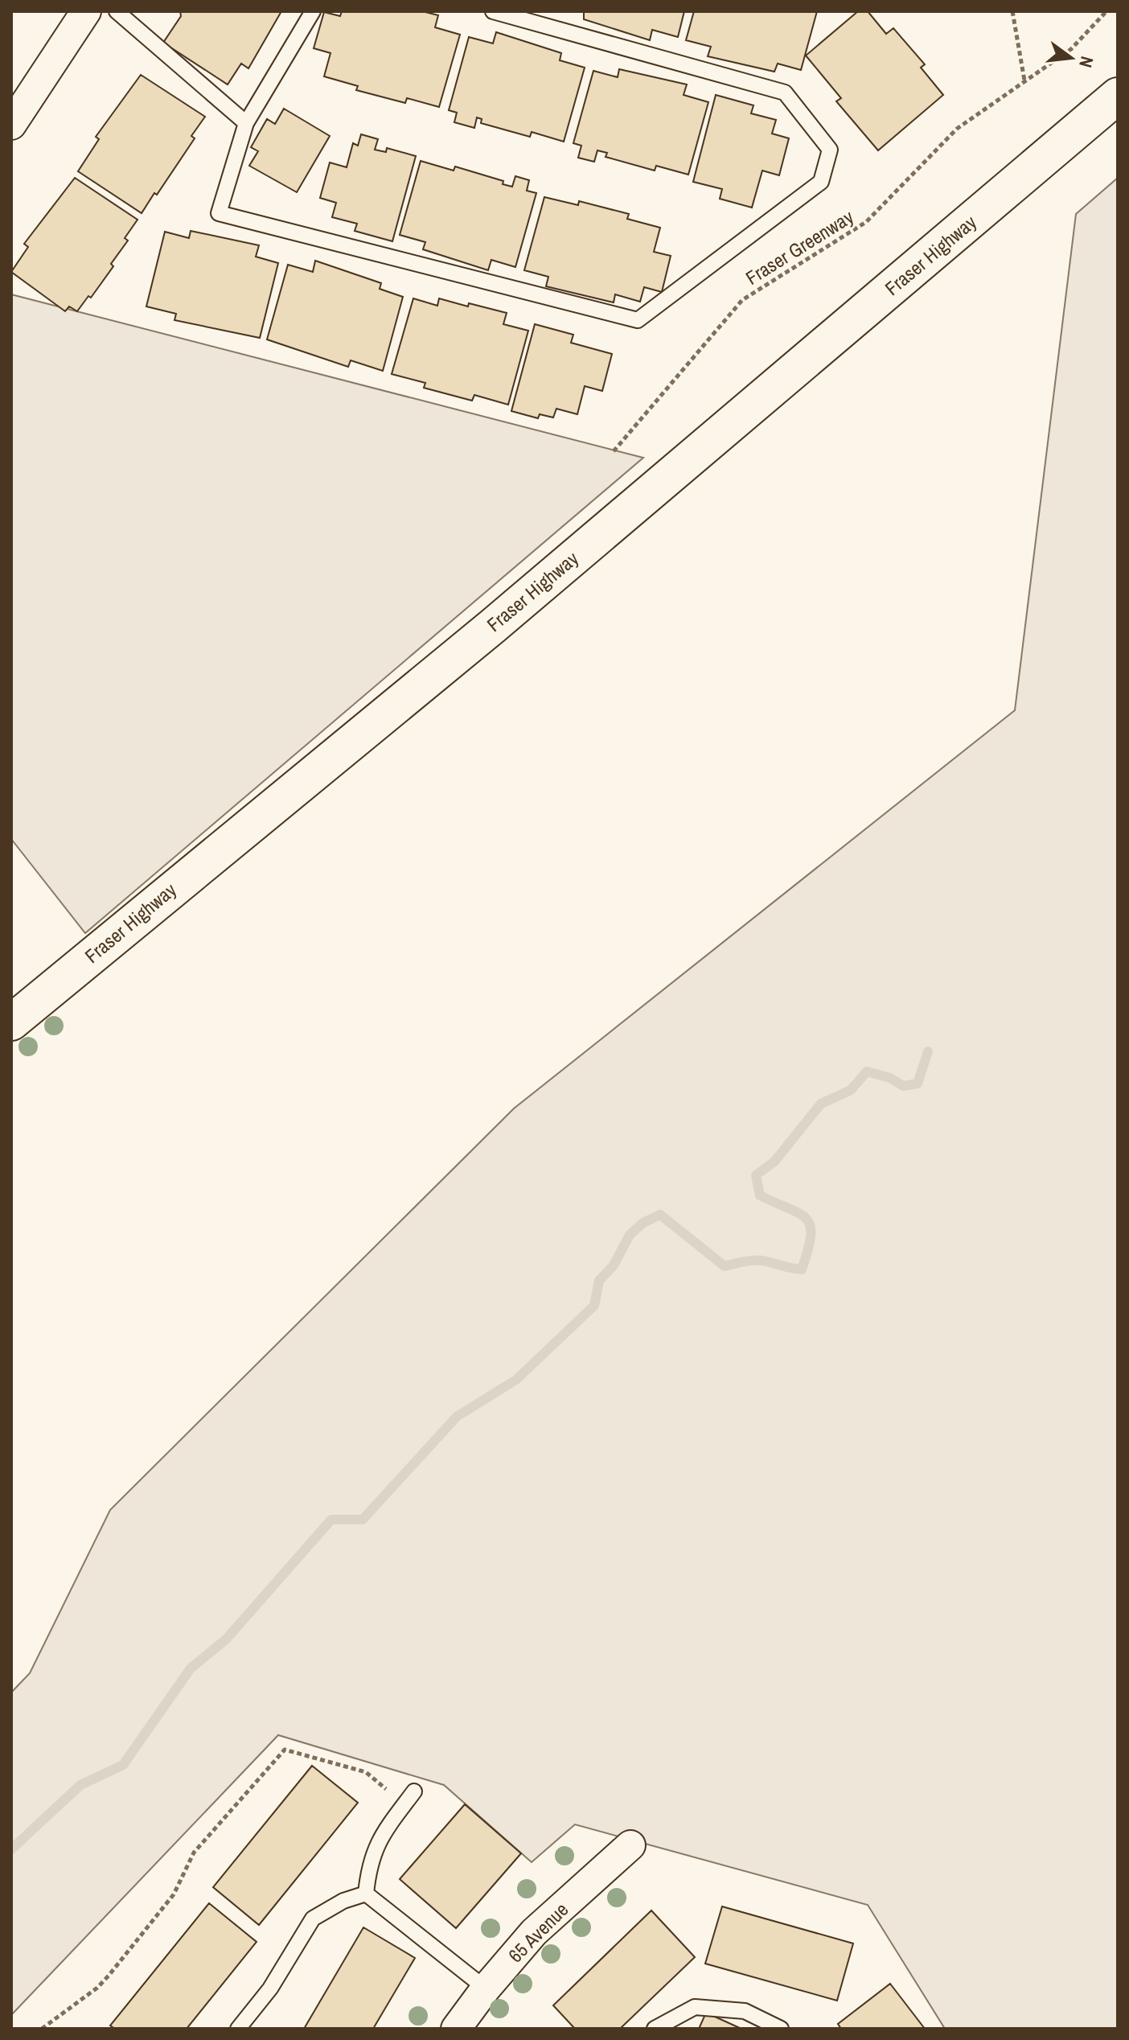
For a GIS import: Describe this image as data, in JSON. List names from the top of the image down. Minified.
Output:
{"streets":{"main road":["Fraser Highway"],"street":["65 Avenue"],"path":["Fraser Greenway"]},"north":"right"}
